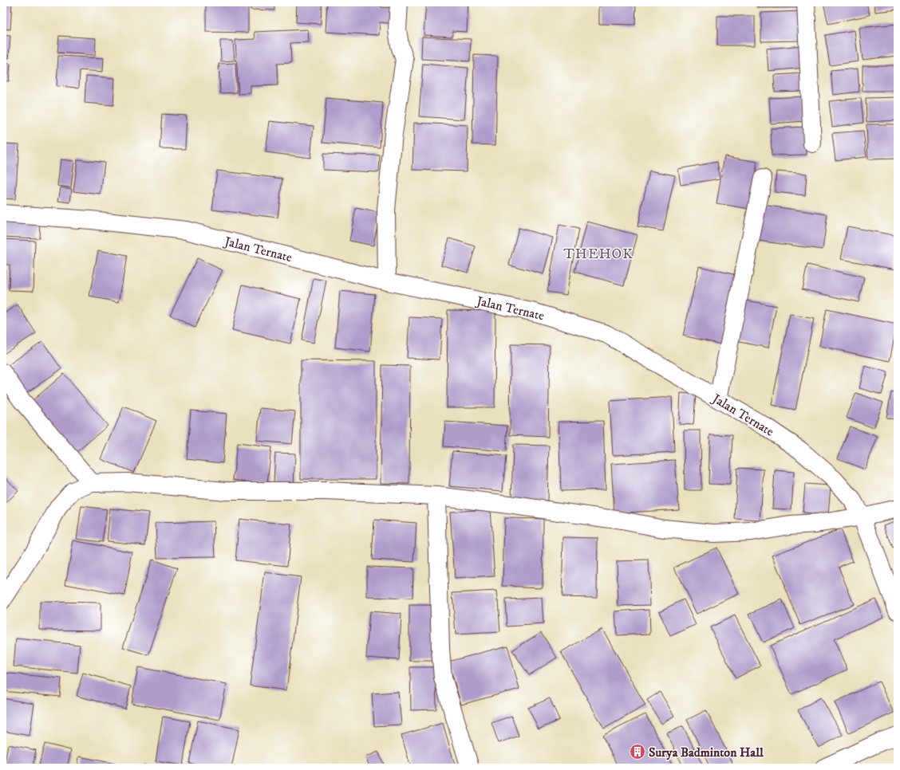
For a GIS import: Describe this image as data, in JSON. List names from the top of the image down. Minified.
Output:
{"streets":{"street":["Jalan Ternate"]},"districts":["THEHOK"],"places":{"building":["Surya Badminton Hall"]}}
